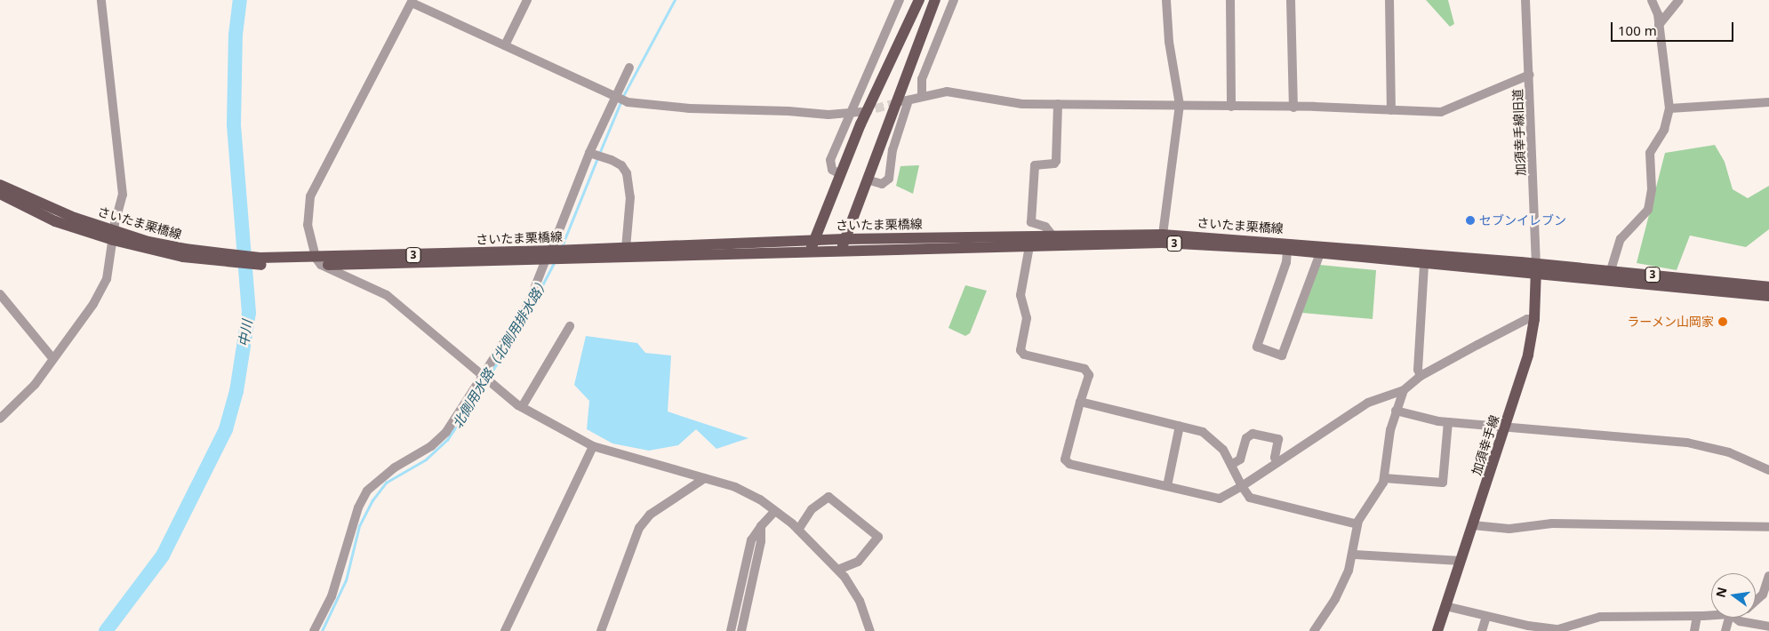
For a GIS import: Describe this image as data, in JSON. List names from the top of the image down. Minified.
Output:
{"streets":{"main road":["さいたま栗橋線","3","加須幸手線"],"street":["加須幸手線旧道"]},"crossings":[["加須幸手線旧道","さいたま栗橋線"],["加須幸手線旧道","加須幸手線"],["さいたま栗橋線","加須幸手線"]],"water":["中川","北側用水路（北側用排水路）"],"places":["セブンイレブン","ラーメン山岡家"],"scale_bar":"100 m","north":"left"}
